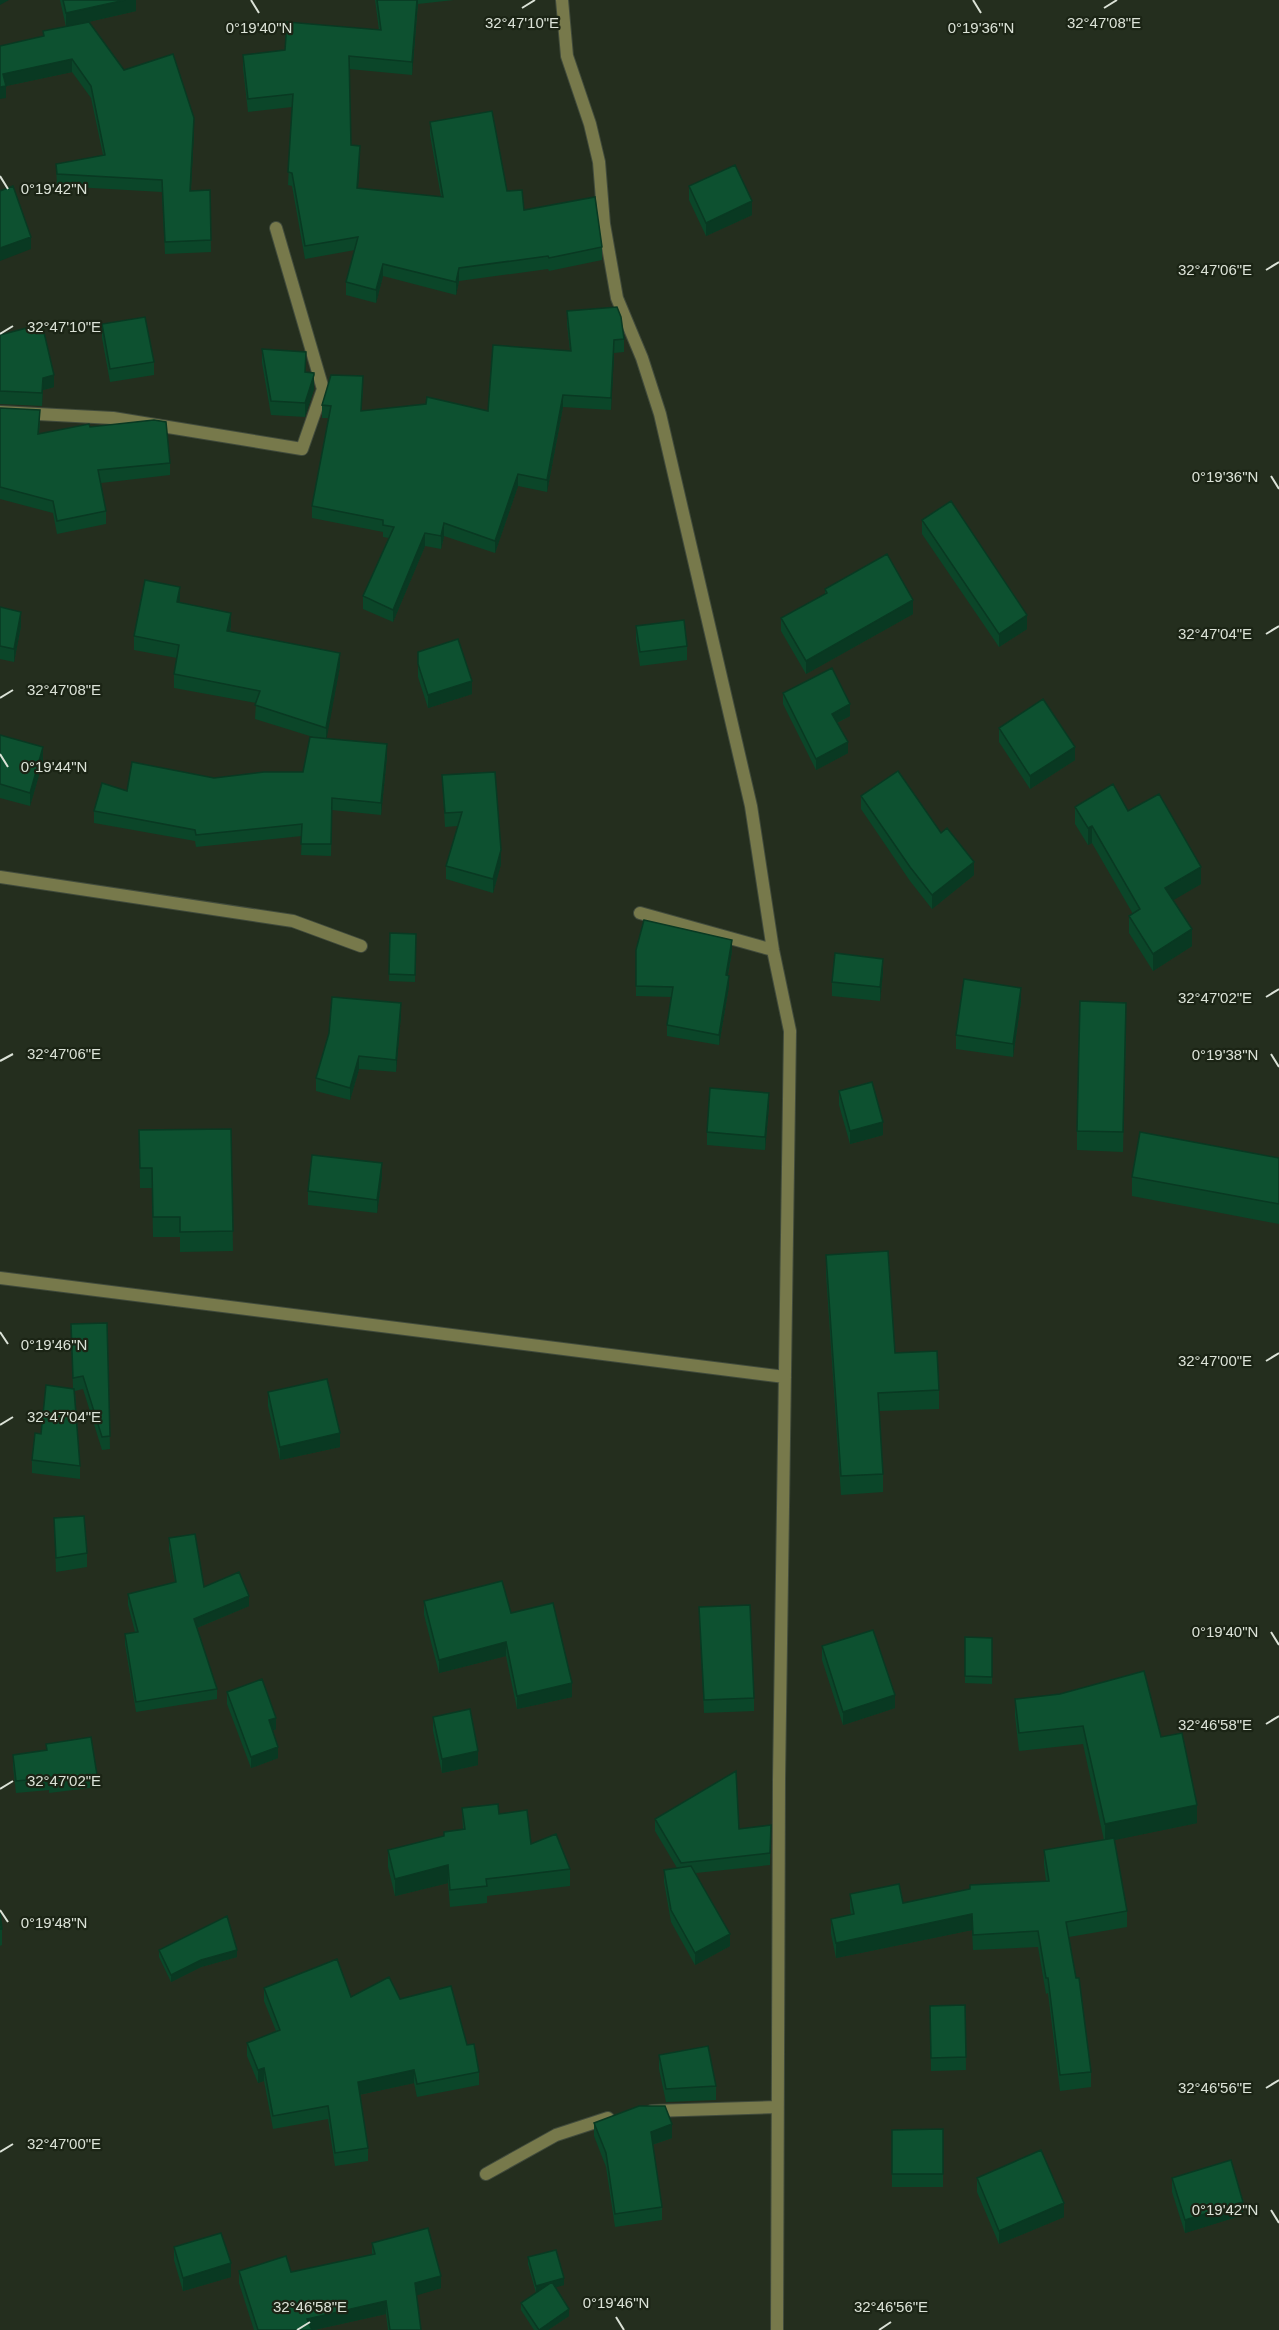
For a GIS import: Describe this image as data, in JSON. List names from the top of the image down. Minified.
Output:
{"coordinates":["32°47'10\"E","32°47'08\"E","0°19'40\"N","0°19'36\"N","0°19'42\"N","32°47'06\"E","32°47'04\"E","0°19'44\"N","32°47'02\"E","0°19'38\"N","0°19'46\"N","32°47'00\"E","32°46'58\"E","0°19'48\"N","32°46'56\"E"]}
